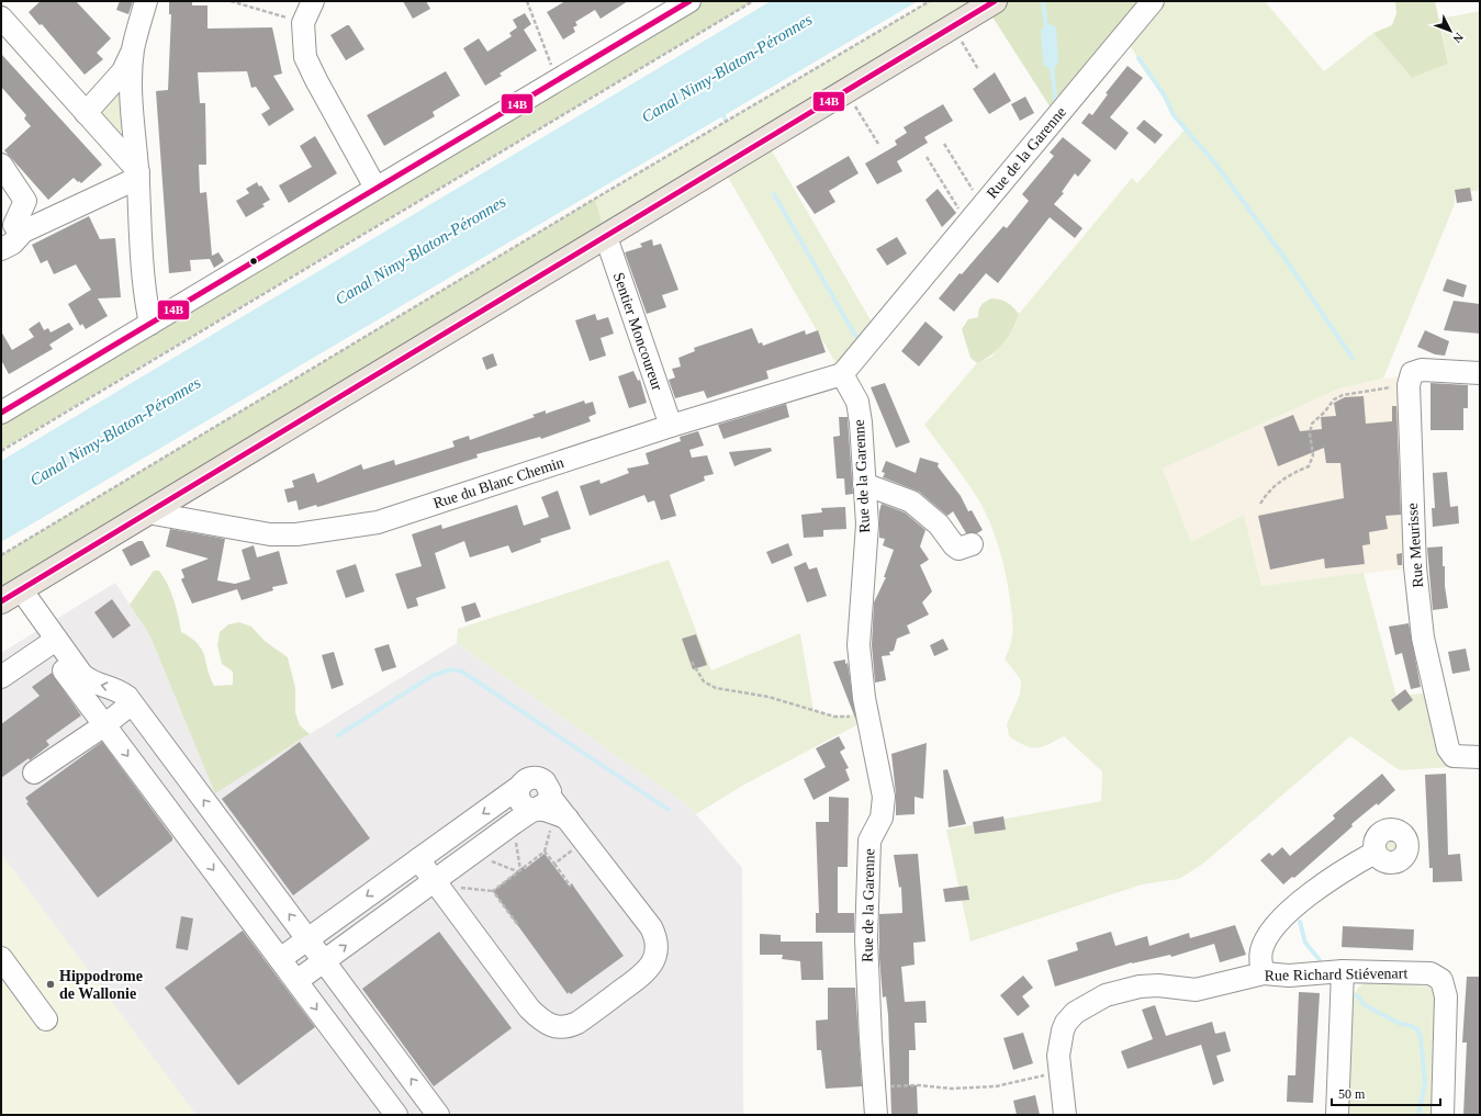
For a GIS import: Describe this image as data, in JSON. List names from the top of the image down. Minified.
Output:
{"streets":{"street":["Rue de la Garenne","Sentier Moncoureur","Rue du Blanc Chemin","Rue Meurisse","Rue Richard Stiévenart"]},"crossings":[["Rue de la Garenne","Rue du Blanc Chemin"],["Sentier Moncoureur","Rue du Blanc Chemin"]],"water":["Canal Nimy-Blaton-Péronnes"],"places":["Hippodrome de Wallonie"],"lines":["transit line 14B"],"scale_bar":"50 m","north":"bottom right"}
